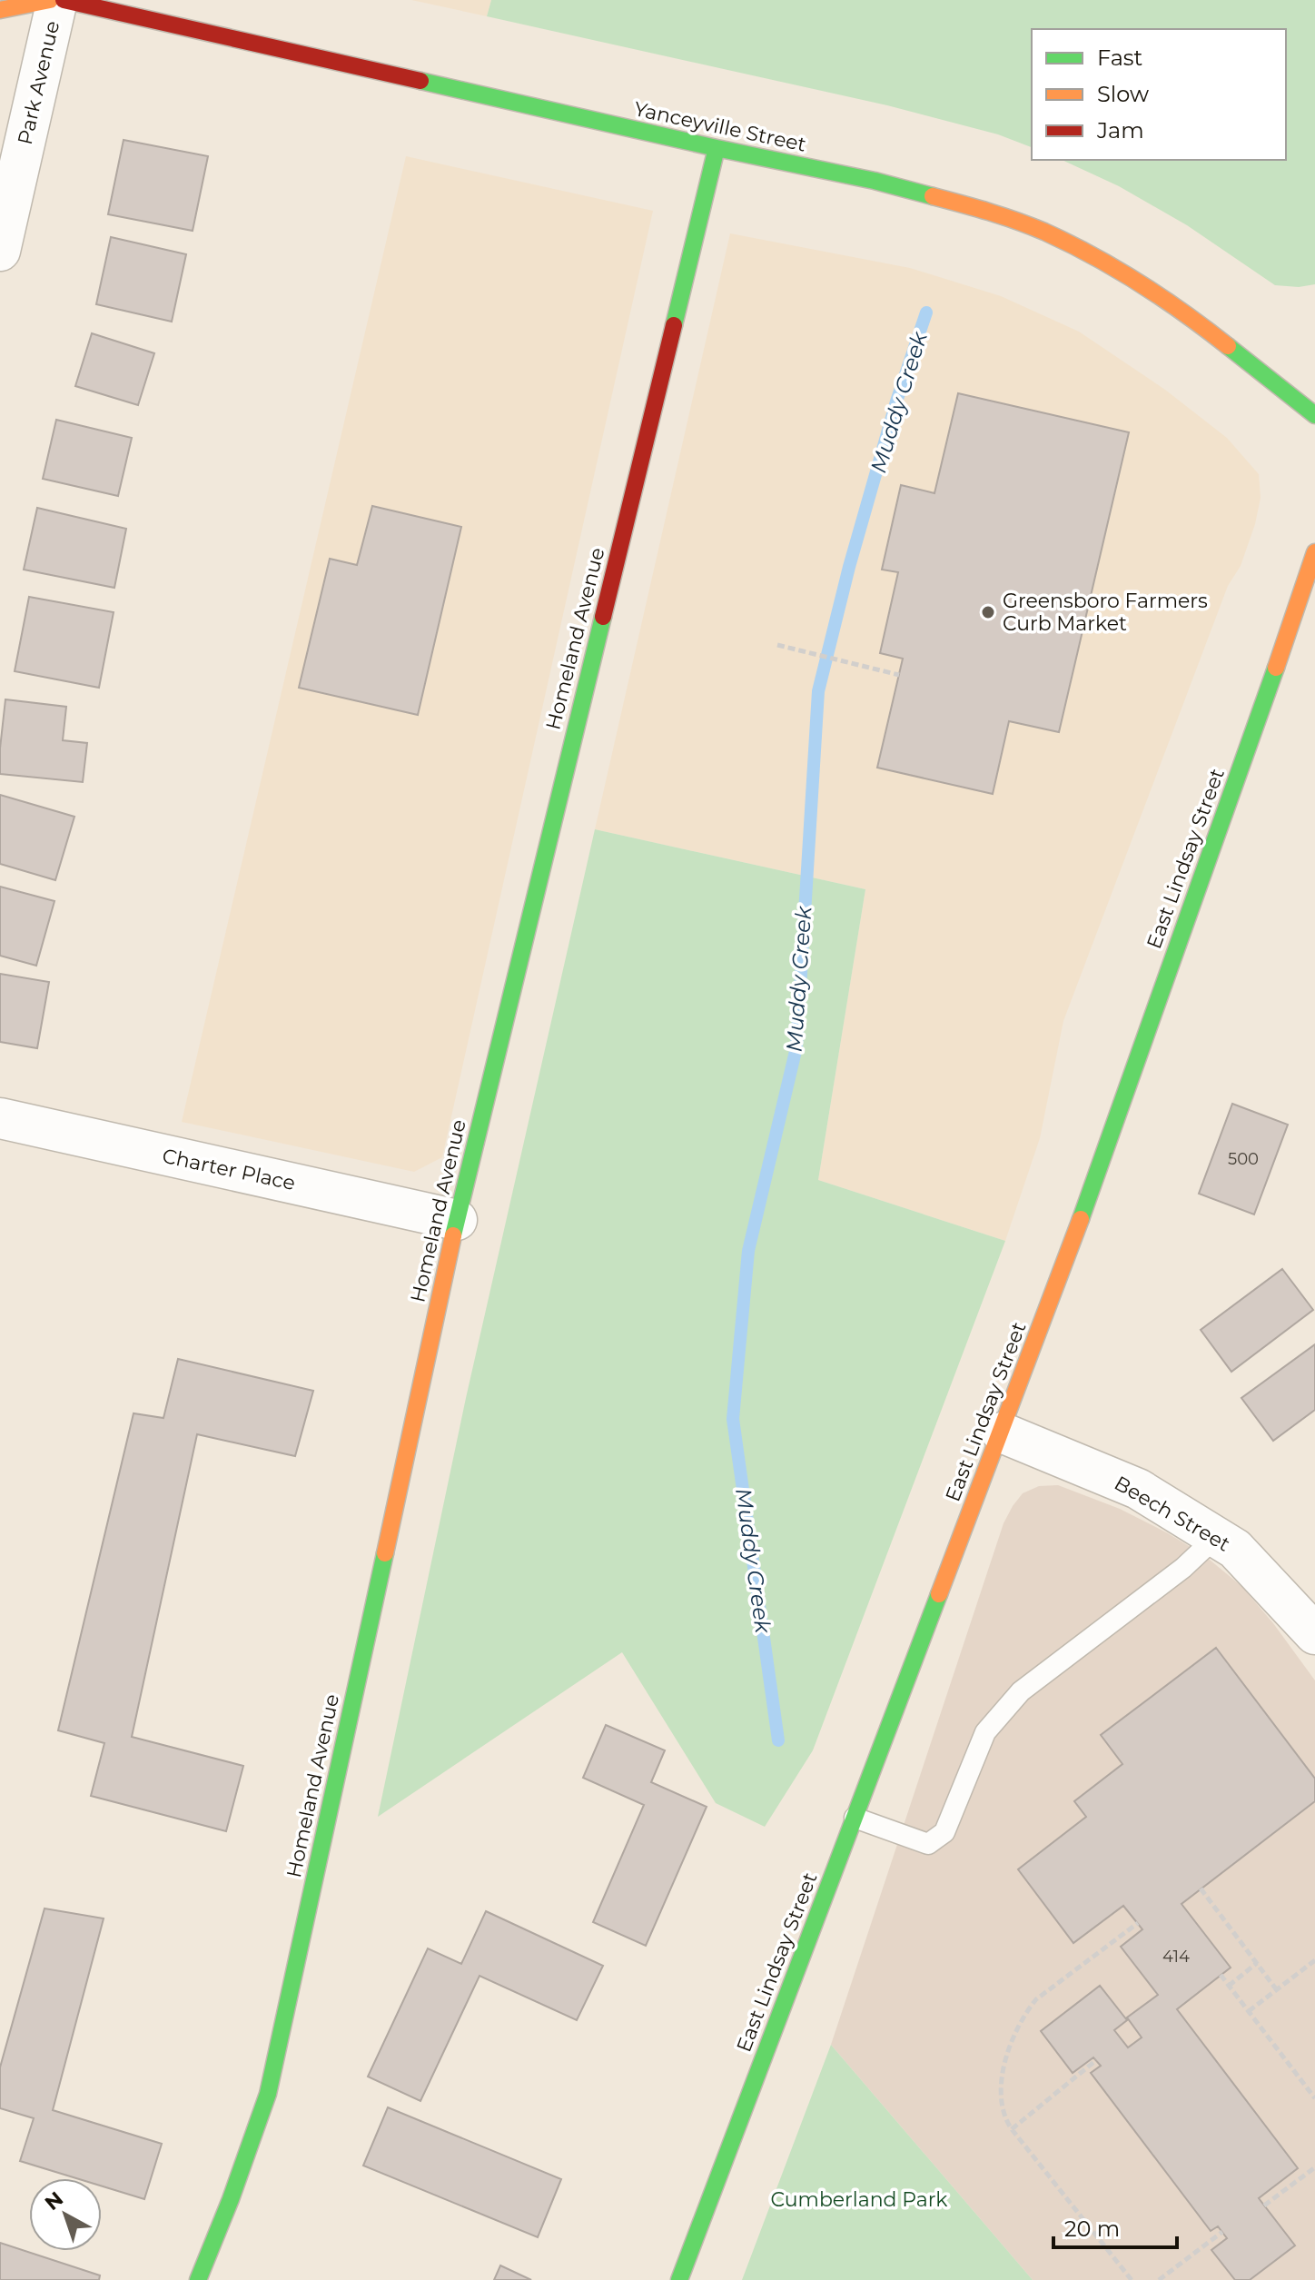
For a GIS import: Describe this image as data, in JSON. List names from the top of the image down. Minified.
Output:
{"streets":{"street":["Park Avenue","Yanceyville Street","Homeland Avenue","East Lindsay Street","Charter Place","Beech Street"]},"crossings":[["Yanceyville Street","Homeland Avenue"],["Homeland Avenue","Charter Place"],["East Lindsay Street","Beech Street"]],"water":["Muddy Creek"],"parks":["Cumberland Park"],"places":["Greensboro Farmers Curb Market"],"house_numbers":["500","414"],"legend":["Fast","Slow","Jam"],"scale_bar":"20 m","north":"top left"}
